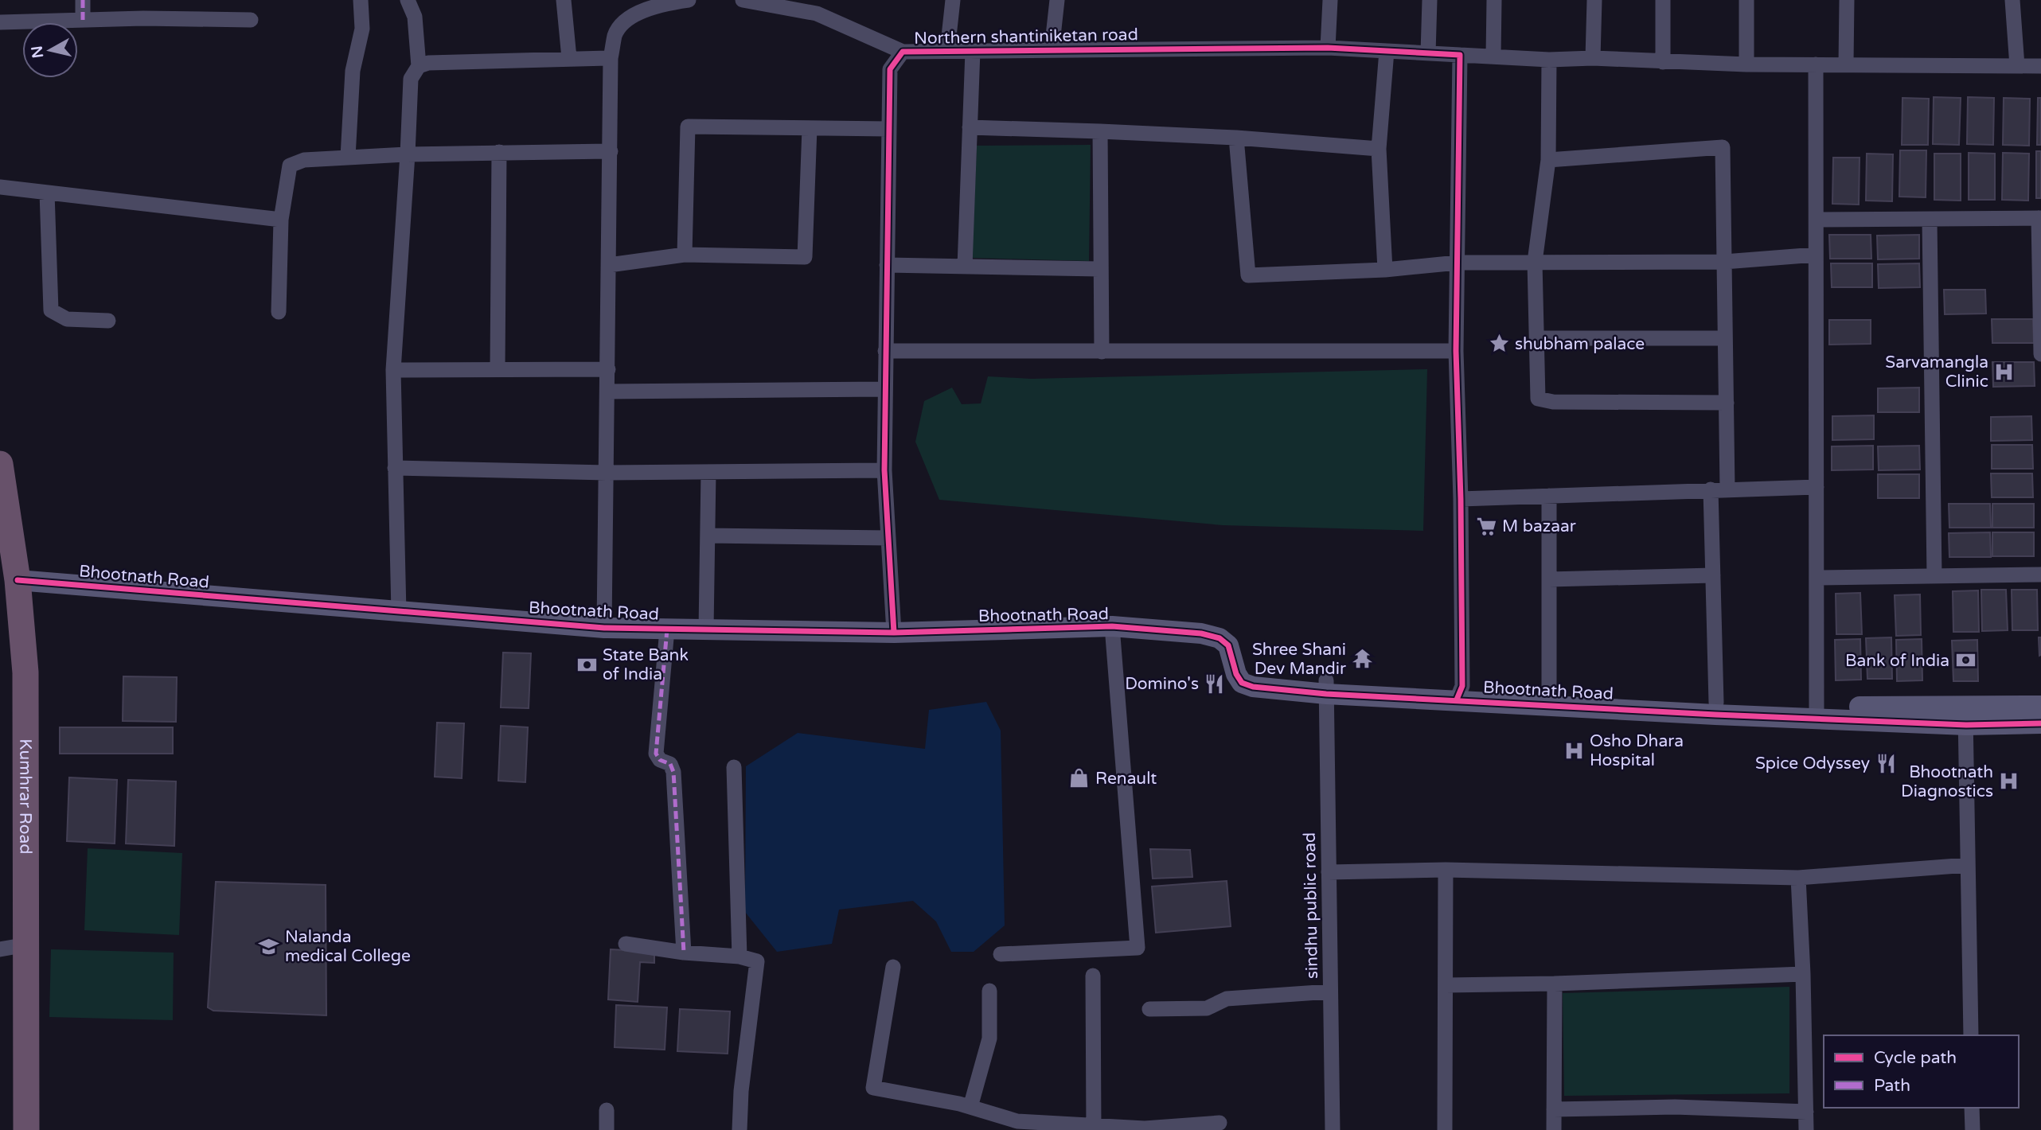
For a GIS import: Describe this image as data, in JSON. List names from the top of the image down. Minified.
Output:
{"streets":{"highway":["Kumhrar Road"],"street":["Northern shantiniketan road","Bhootnath Road","sindhu public road"]},"crossings":[["Northern shantiniketan road","Bhootnath Road"],["Bhootnath Road","Kumhrar Road"],["Bhootnath Road","sindhu public road"]],"places":{"place":["shubham palace"],"hospital":["Sarvamangla Clinic","Osho Dhara Hospital","Bhootnath Diagnostics"],"supermarket":["M bazaar"],"temple":["Shree Shani Dev Mandir"],"bank":["Bank of India","State Bank of India"],"restaurant":["Domino's","Spice Odyssey"],"shop":["Renault"],"school or university":["Nalanda medical College"]},"legend":["Cycle path","Path"],"north":"left"}
